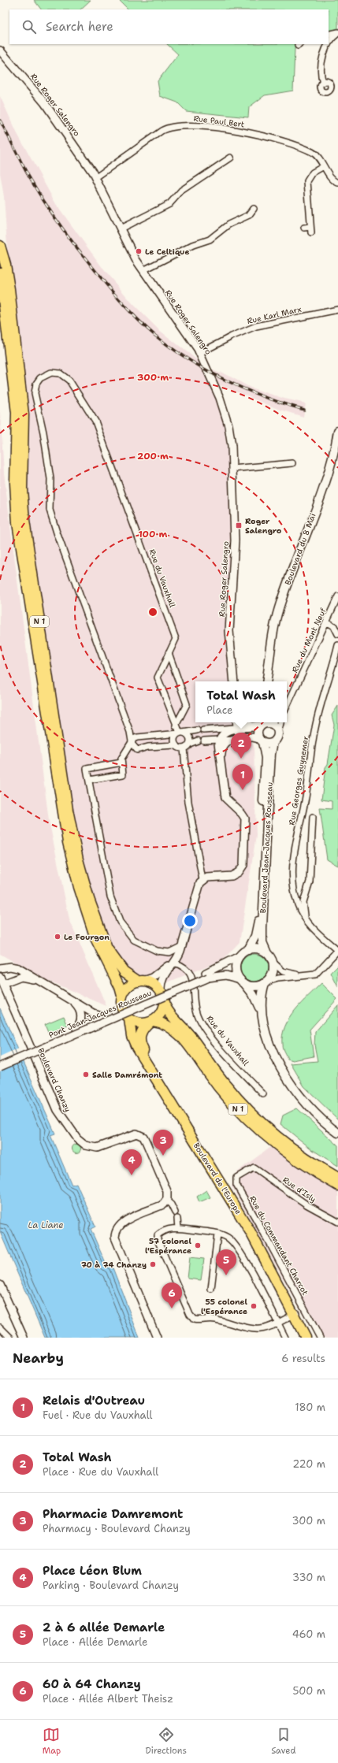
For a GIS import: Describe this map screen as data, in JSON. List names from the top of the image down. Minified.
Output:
{"streets":{"main road":["Boulevard du 8 Mai","N 1","Boulevard Jean-Jacques Rousseau","Boulevard de l'Europe"],"street":["Rue Roger Salengro","Rue Paul Bert","Rue Karl Marx","Rue du Vauxhall","Rue du Mont Neuf","Rue Georges Guynemer","Pont Jean-Jacques Rousseau","Boulevard Chanzy","Rue d'Isly","Rue du Commandant Charcot"]},"crossings":[["Rue Roger Salengro","Rue Paul Bert"],["Rue Roger Salengro","Rue Karl Marx"],["N 1","Boulevard de l'Europe"],["Rue d'Isly","Rue du Commandant Charcot"]],"water":["La Liane"],"places":{"other":["Le Celtique","Le Fourgon","Salle Damrémont","57 colonel l'Espérance","70 à 74 Chanzy","55 colonel l'Espérance"],"transit":["Roger Salengro"]},"page":{"search":"Search here","popup":["Total Wash","Place"],"pins":["2","1","3","4","5","6"],"heading":["Nearby","6 results"],"list":[{"mark":"1","name":"Relais d'Outreau","note":"Fuel · Rue du Vauxhall","value":"180 m"},{"mark":"2","name":"Total Wash","note":"Place · Rue du Vauxhall","value":"220 m"},{"mark":"3","name":"Pharmacie Damremont","note":"Pharmacy · Boulevard Chanzy","value":"300 m"},{"mark":"4","name":"Place Léon Blum","note":"Parking · Boulevard Chanzy","value":"330 m"},{"mark":"5","name":"2 à 6 allée Demarle","note":"Place · Allée Demarle","value":"460 m"},{"mark":"6","name":"60 à 64 Chanzy","note":"Place · Allée Albert Theisz","value":"500 m"}],"nav":["Map","Directions","Saved"]},"rings":["300 m","200 m","100 m"]}
